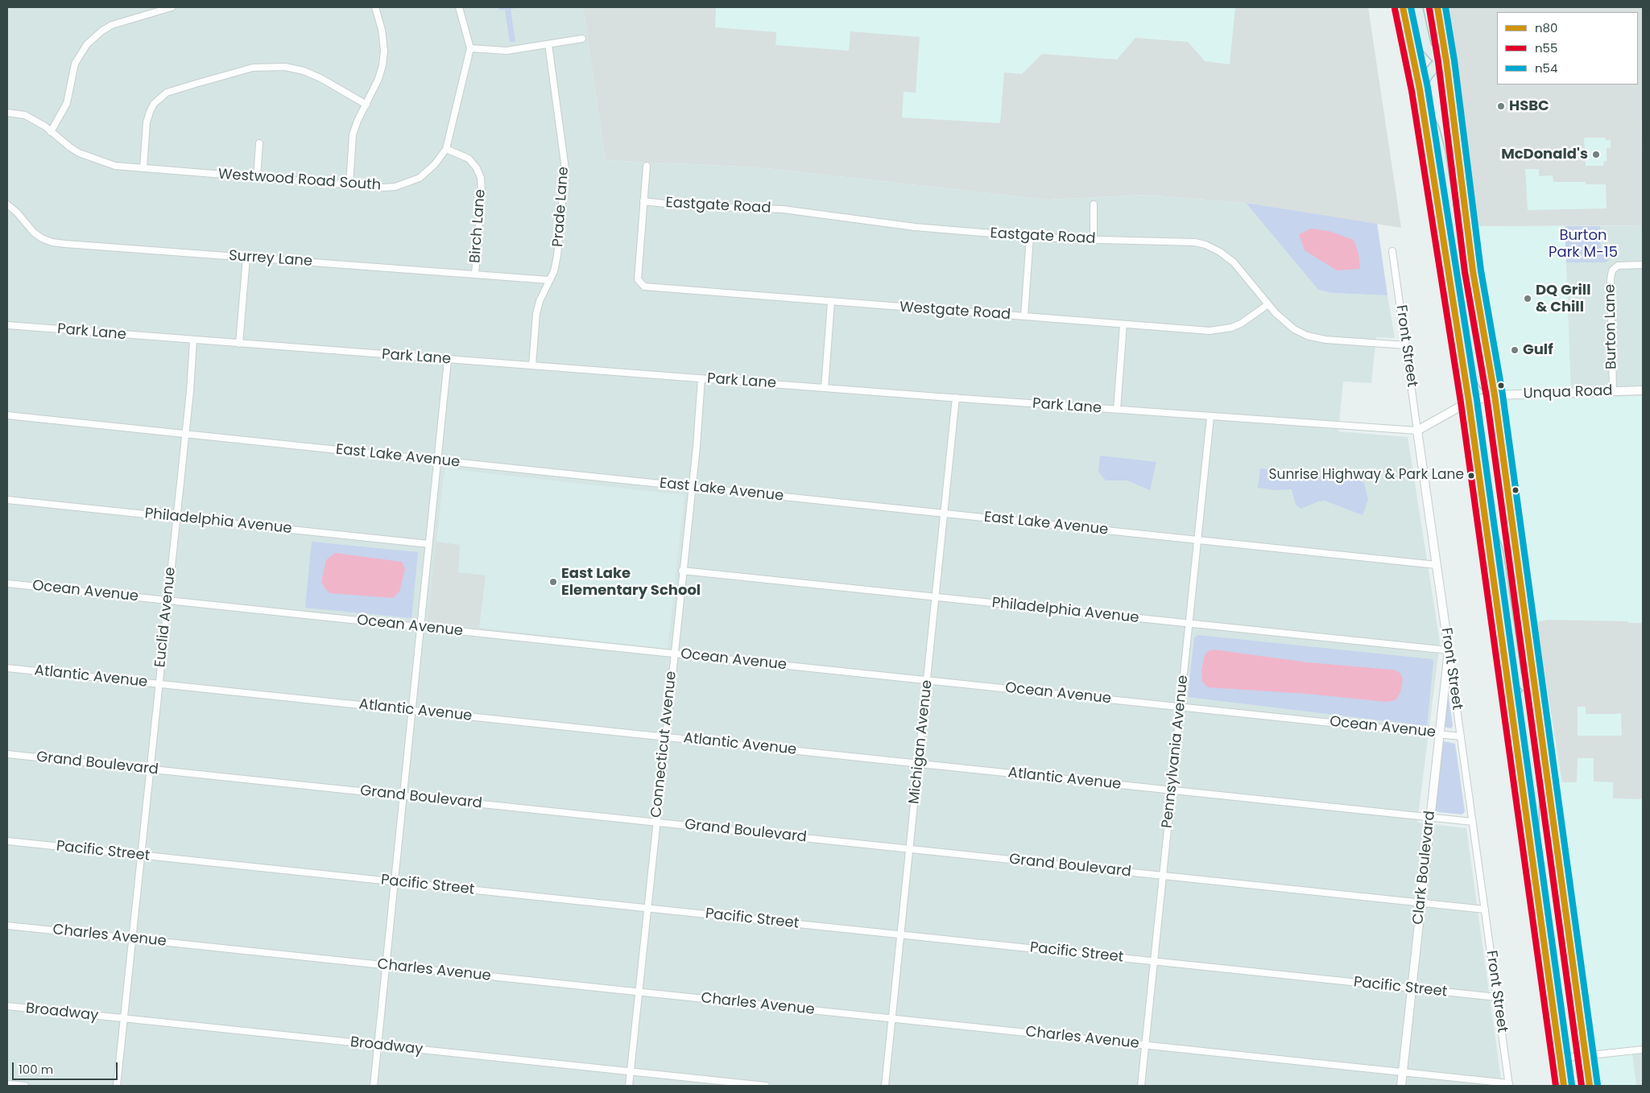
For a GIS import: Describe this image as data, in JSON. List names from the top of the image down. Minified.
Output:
{"streets":{"street":["Westwood Road South","Eastgate Road","Prade Lane","Birch Lane","Surrey Lane","Westgate Road","Burton Lane","Park Lane","Front Street","Unqua Road","East Lake Avenue","Philadelphia Avenue","Ocean Avenue","Euclid Avenue","Atlantic Avenue","Michigan Avenue","Connecticut Avenue","Pennsylvania Avenue","Grand Boulevard","Pacific Street","Clark Boulevard","Charles Avenue","Broadway"]},"crossings":[["Westwood Road South","Birch Lane"],["Eastgate Road","Westgate Road"],["Eastgate Road","Front Street"],["Prade Lane","Surrey Lane"],["Prade Lane","Park Lane"],["Birch Lane","Surrey Lane"],["Burton Lane","Unqua Road"],["Park Lane","Front Street"],["Park Lane","Euclid Avenue"],["Park Lane","Michigan Avenue"],["Park Lane","Connecticut Avenue"],["Park Lane","Pennsylvania Avenue"],["Front Street","East Lake Avenue"],["Front Street","Philadelphia Avenue"],["Front Street","Ocean Avenue"],["Front Street","Atlantic Avenue"],["Front Street","Grand Boulevard"],["Front Street","Pacific Street"],["Front Street","Clark Boulevard"],["Front Street","Charles Avenue"],["East Lake Avenue","Euclid Avenue"],["East Lake Avenue","Michigan Avenue"],["East Lake Avenue","Connecticut Avenue"],["East Lake Avenue","Pennsylvania Avenue"],["Philadelphia Avenue","Euclid Avenue"],["Philadelphia Avenue","Michigan Avenue"],["Philadelphia Avenue","Connecticut Avenue"],["Philadelphia Avenue","Pennsylvania Avenue"],["Philadelphia Avenue","Clark Boulevard"],["Ocean Avenue","Euclid Avenue"],["Ocean Avenue","Michigan Avenue"],["Ocean Avenue","Connecticut Avenue"],["Ocean Avenue","Pennsylvania Avenue"],["Ocean Avenue","Clark Boulevard"],["Euclid Avenue","Atlantic Avenue"],["Euclid Avenue","Grand Boulevard"],["Euclid Avenue","Pacific Street"],["Euclid Avenue","Charles Avenue"],["Euclid Avenue","Broadway"],["Atlantic Avenue","Michigan Avenue"],["Atlantic Avenue","Connecticut Avenue"],["Atlantic Avenue","Pennsylvania Avenue"],["Atlantic Avenue","Clark Boulevard"],["Michigan Avenue","Grand Boulevard"],["Michigan Avenue","Pacific Street"],["Michigan Avenue","Charles Avenue"],["Connecticut Avenue","Grand Boulevard"],["Connecticut Avenue","Pacific Street"],["Connecticut Avenue","Charles Avenue"],["Connecticut Avenue","Broadway"],["Pennsylvania Avenue","Grand Boulevard"],["Pennsylvania Avenue","Pacific Street"],["Pennsylvania Avenue","Charles Avenue"],["Grand Boulevard","Clark Boulevard"],["Pacific Street","Clark Boulevard"],["Clark Boulevard","Charles Avenue"]],"parks":["Burton Park M-15"],"places":["HSBC","McDonald's","DQ Grill & Chill","Gulf","Sunrise Highway & Park Lane","East Lake Elementary School"],"lines":["transit line n80","transit line n54","transit line n55"],"legend":["n80","n55","n54"],"scale_bar":"100 m"}
